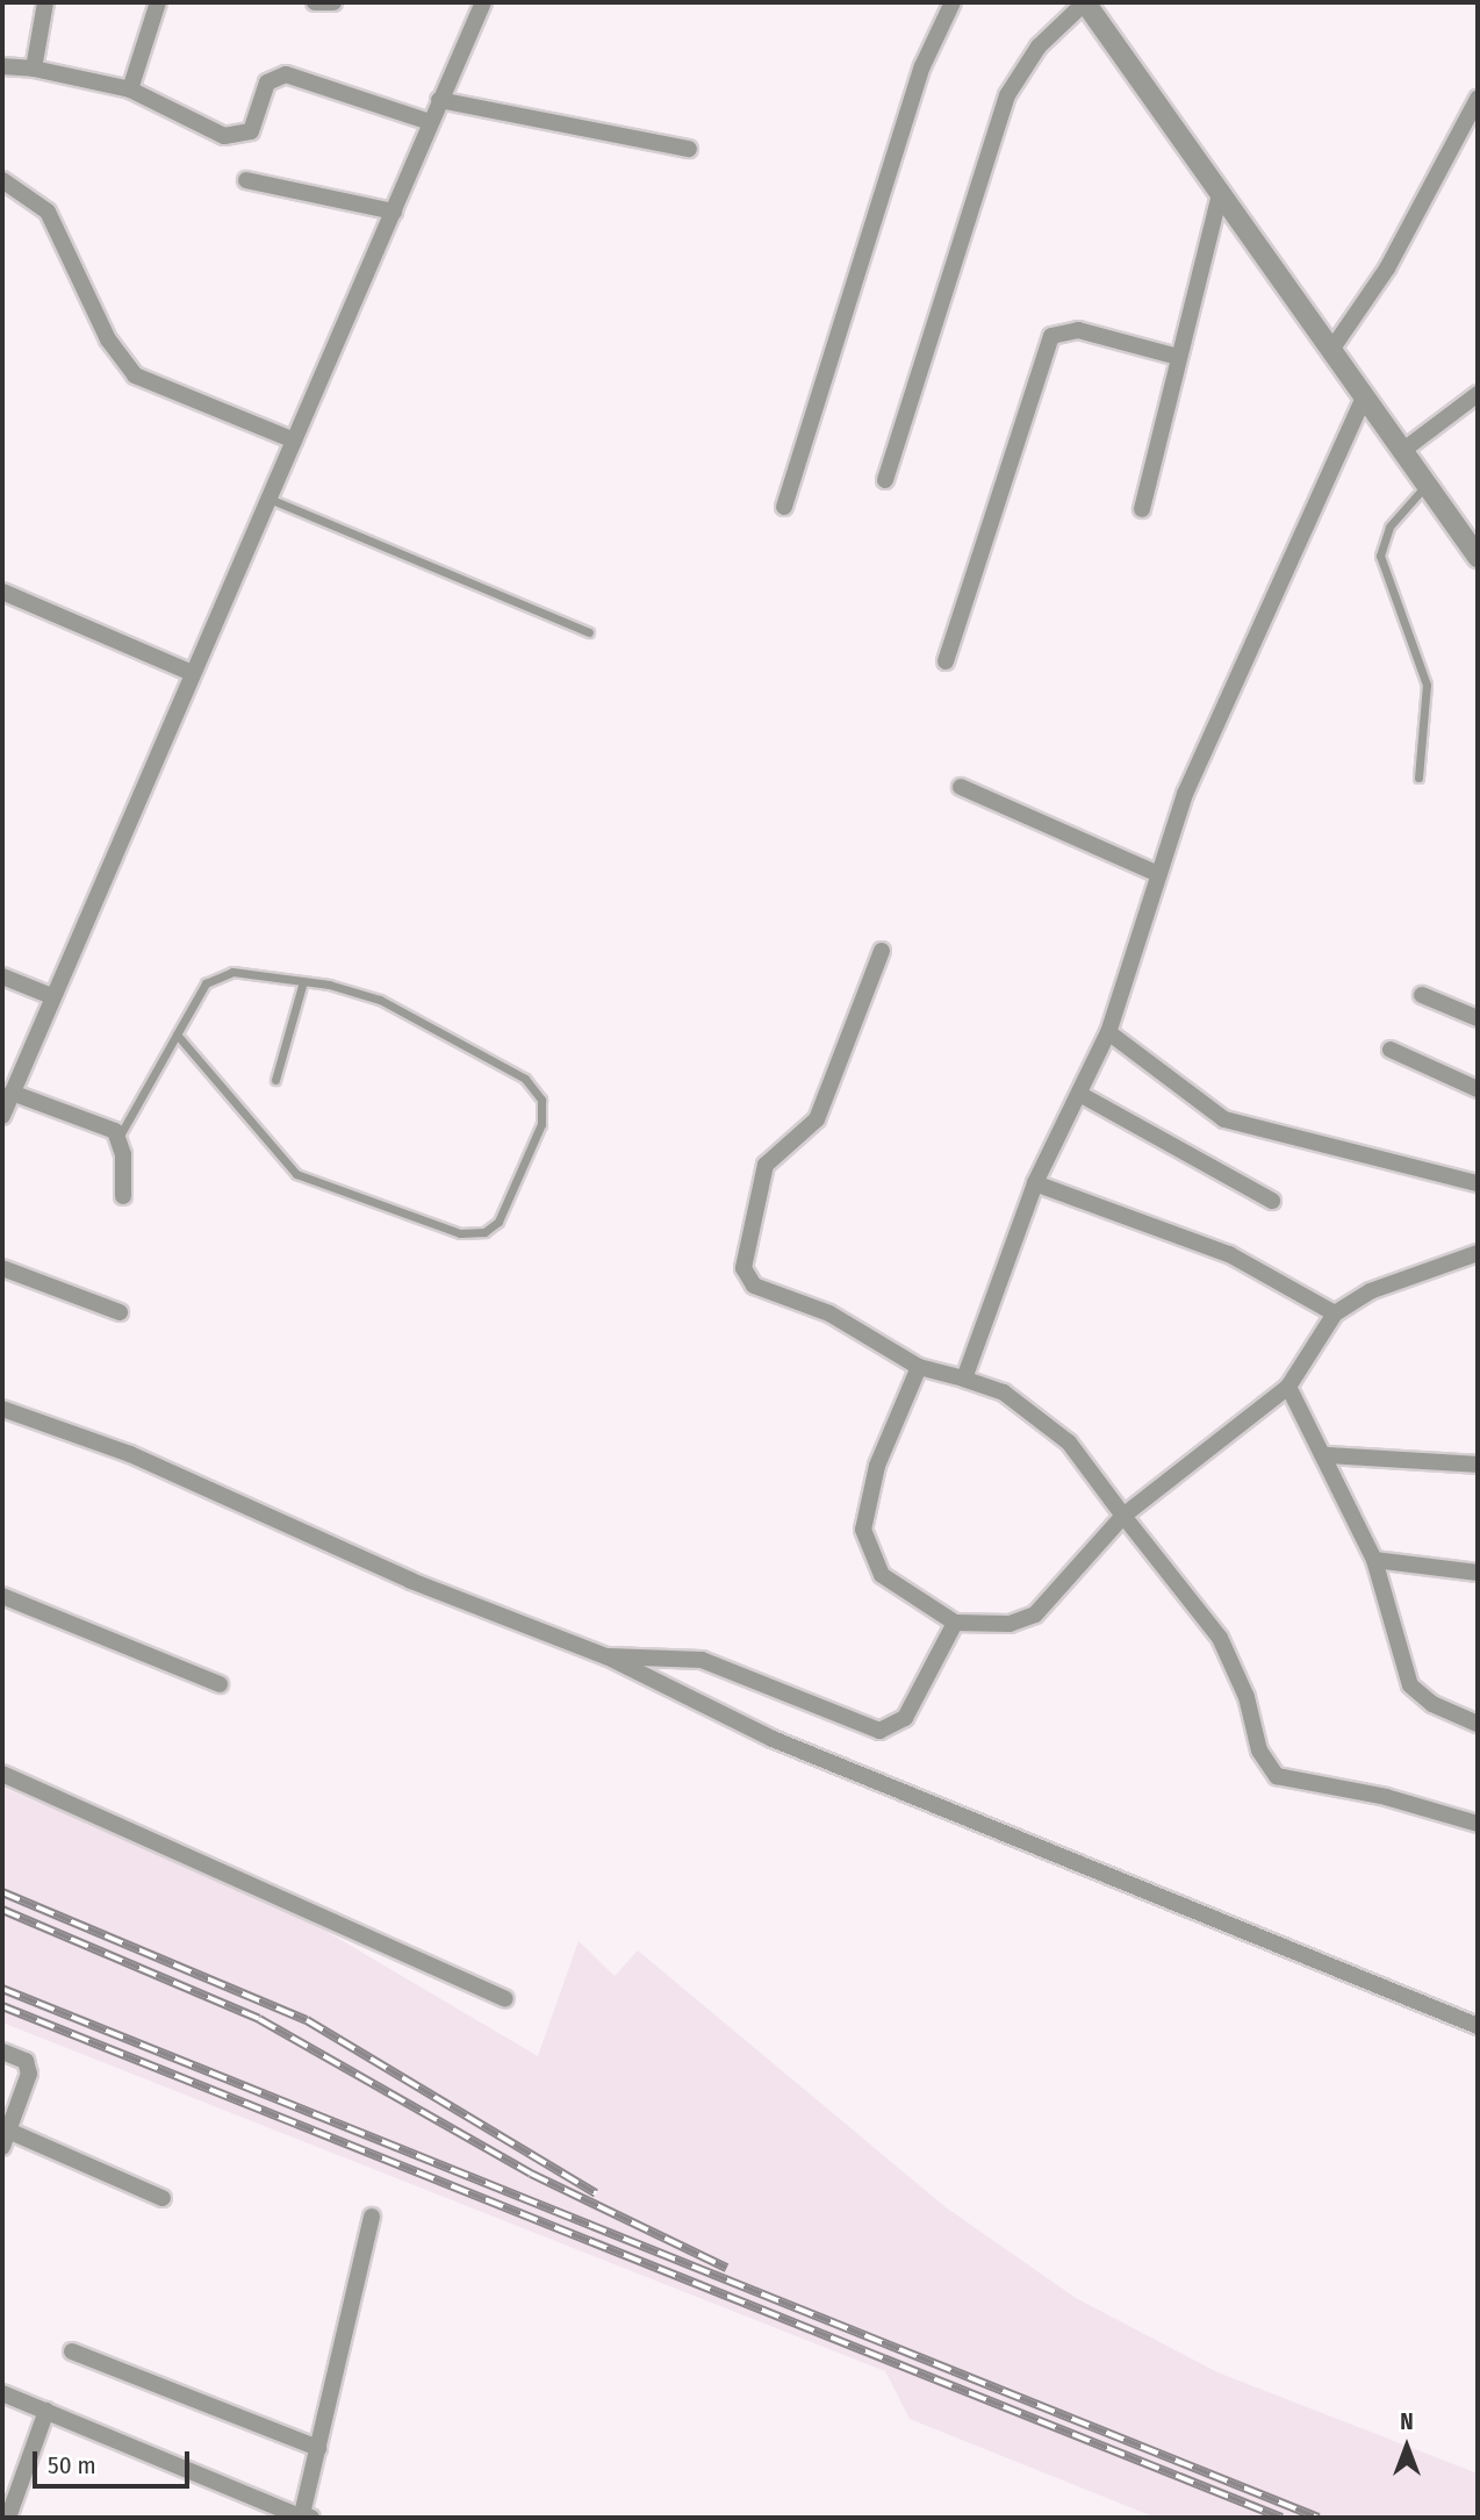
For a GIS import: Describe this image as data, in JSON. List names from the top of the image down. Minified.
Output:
{"scale_bar":"50 m","north":"top"}
